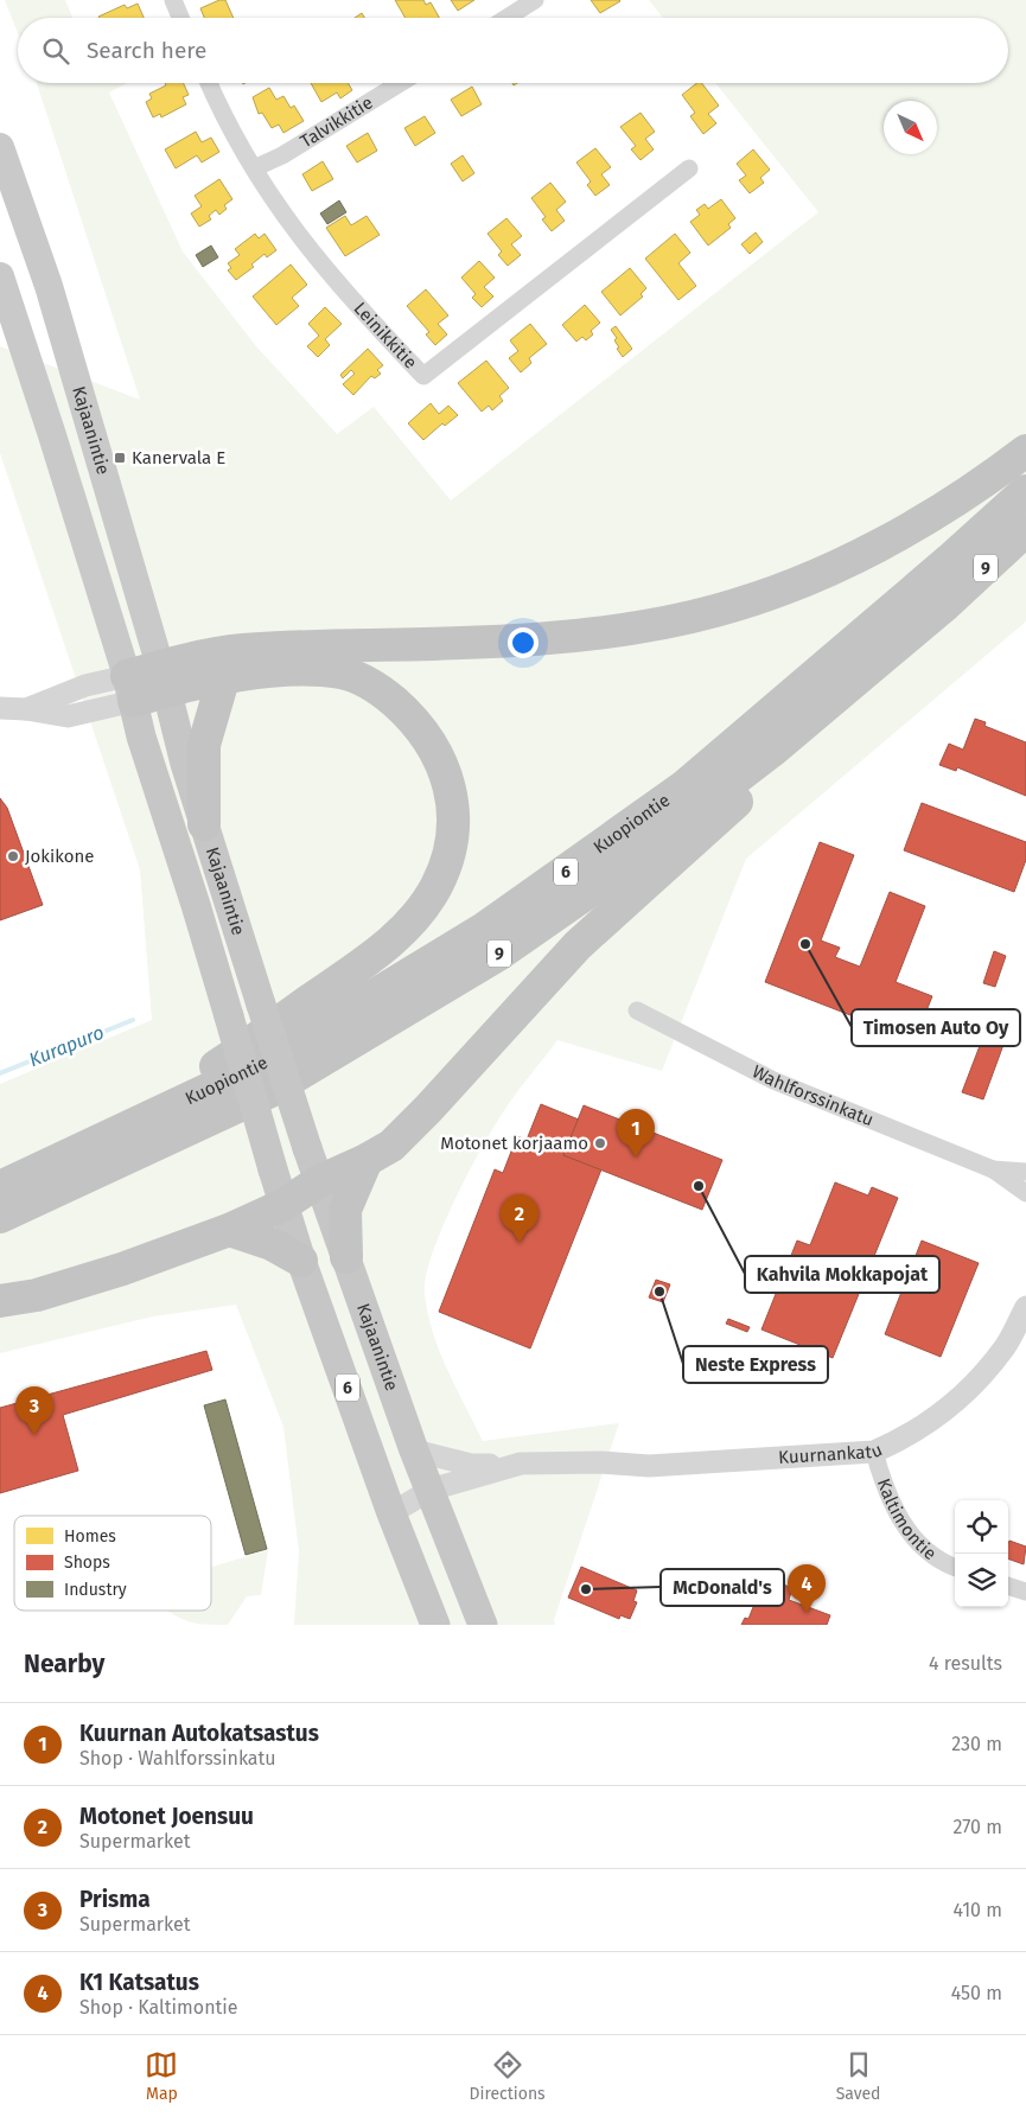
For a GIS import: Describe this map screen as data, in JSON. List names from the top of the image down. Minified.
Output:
{"streets":{"highway":["Kajaanintie","9","Kuopiontie","6"],"street":["Talvikkitie","Leinikkitie","Wahlforssinkatu","Kuurnankatu","Kaltimontie"]},"crossings":[["Talvikkitie","Leinikkitie"],["Kajaanintie","6"],["Kajaanintie","Kuurnankatu"],["Kuopiontie","6"],["Kuurnankatu","Kaltimontie"]],"water":["Kurapuro"],"places":{"transit":["Kanervala E"],"other":["Jokikone","Timosen Auto Oy","Motonet korjaamo","Kahvila Mokkapojat","Neste Express","McDonald's"]},"legend":["Homes","Shops","Industry"],"north":"bottom right","page":{"search":"Search here","pins":["1","2","3","4"],"heading":["Nearby","4 results"],"list":[{"mark":"1","name":"Kuurnan Autokatsastus","note":"Shop · Wahlforssinkatu","value":"230 m"},{"mark":"2","name":"Motonet Joensuu","note":"Supermarket","value":"270 m"},{"mark":"3","name":"Prisma","note":"Supermarket","value":"410 m"},{"mark":"4","name":"K1 Katsatus","note":"Shop · Kaltimontie","value":"450 m"}],"nav":["Map","Directions","Saved"]}}
